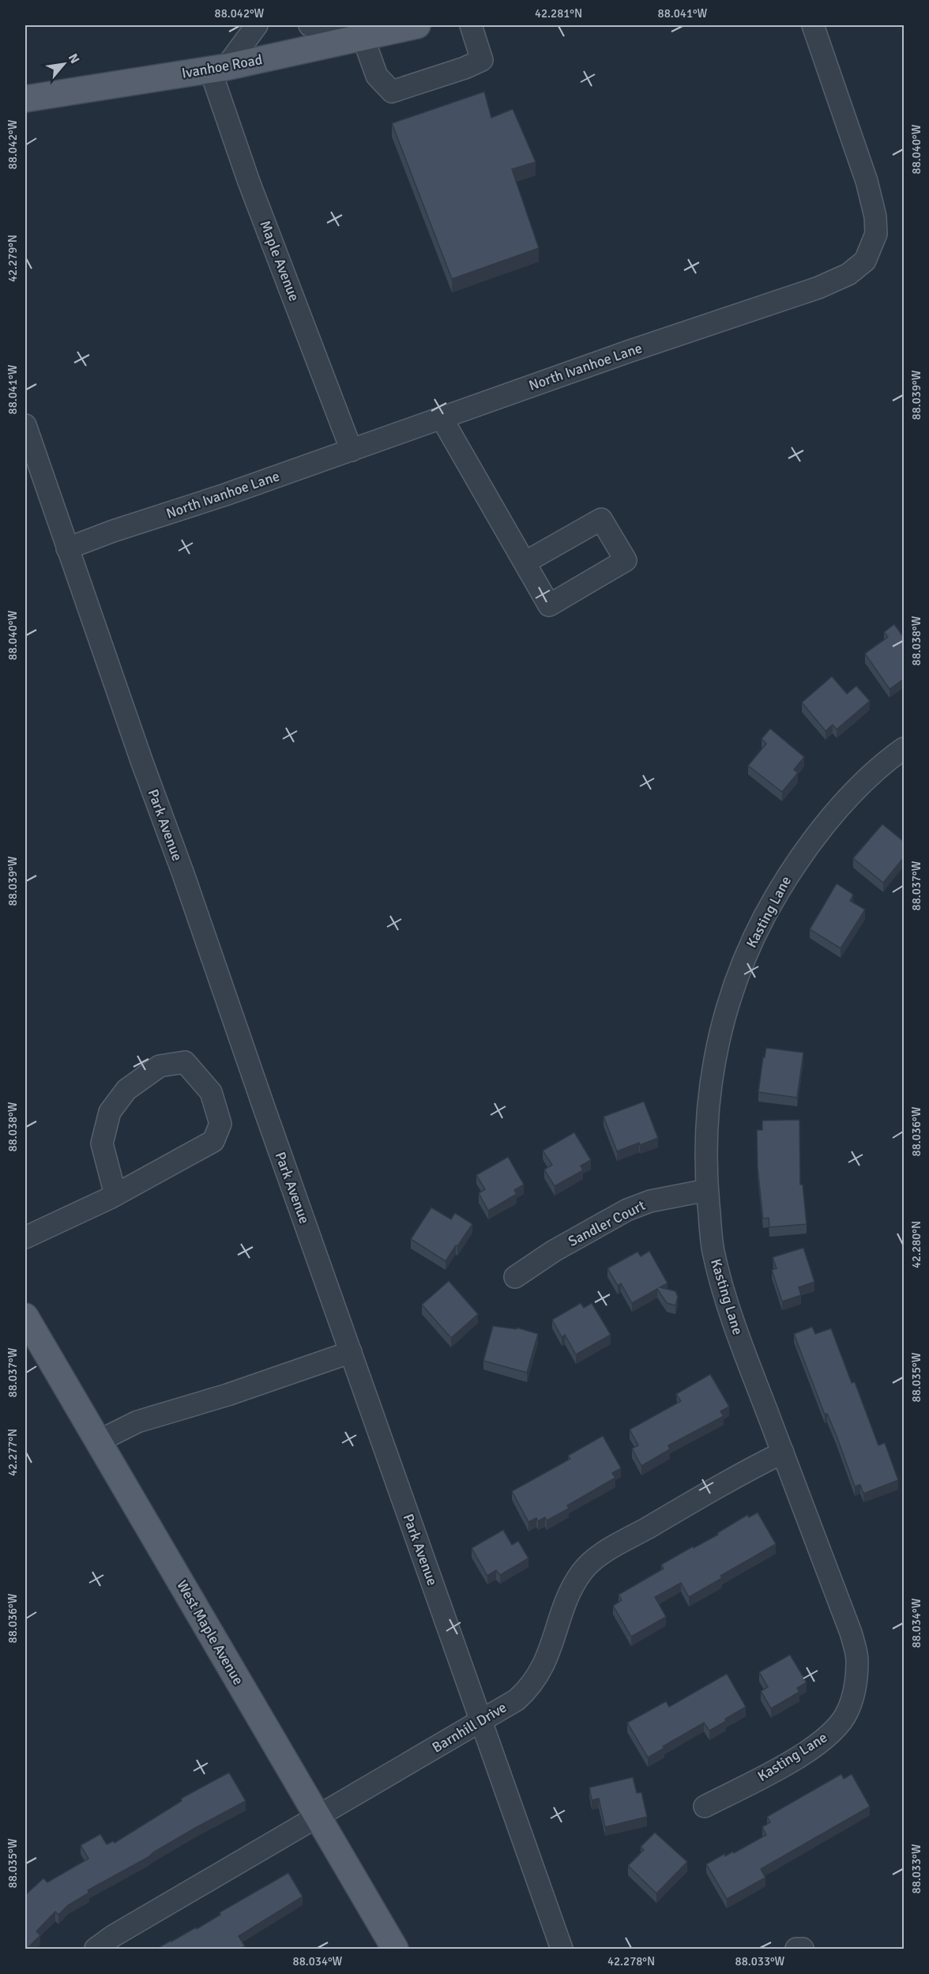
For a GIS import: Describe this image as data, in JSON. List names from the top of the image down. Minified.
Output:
{"streets":{"main road":["Ivanhoe Road","West Maple Avenue"],"street":["Maple Avenue","North Ivanhoe Lane","Park Avenue","Kasting Lane","Sandler Court","Barnhill Drive"]},"crossings":[["Ivanhoe Road","Maple Avenue"],["Maple Avenue","North Ivanhoe Lane"],["North Ivanhoe Lane","Park Avenue"],["Park Avenue","Barnhill Drive"],["Kasting Lane","Sandler Court"],["Kasting Lane","Barnhill Drive"],["West Maple Avenue","Barnhill Drive"]],"north":"top right","coordinates":["88.042°W","42.281°N","88.041°W","88.040°W","42.279°N","88.039°W","88.038°W","88.037°W","88.036°W","42.280°N","88.035°W","42.277°N","88.034°W","88.033°W","42.278°N"]}
